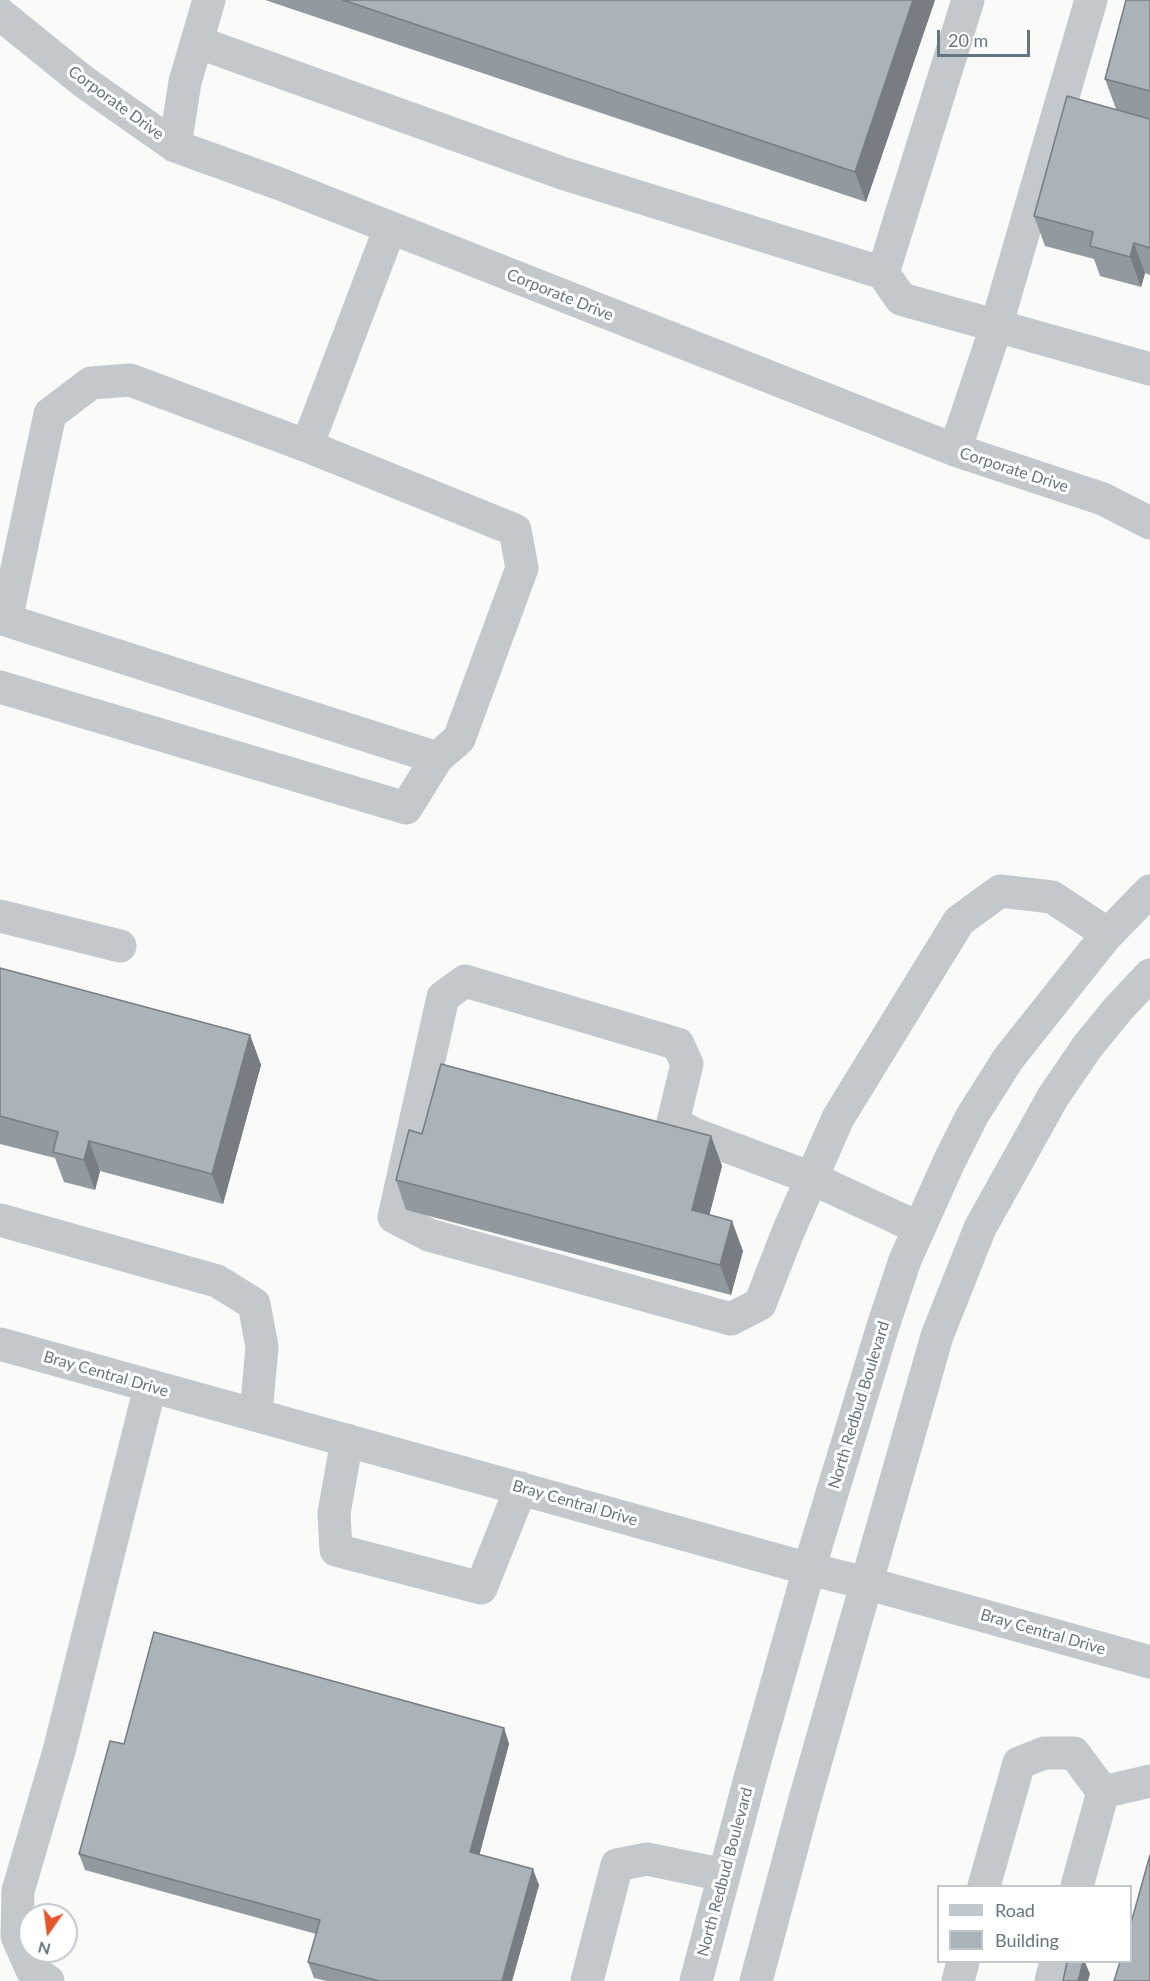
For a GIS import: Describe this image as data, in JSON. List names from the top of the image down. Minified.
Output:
{"streets":{"street":["Corporate Drive","Bray Central Drive","North Redbud Boulevard"]},"crossings":[["Bray Central Drive","North Redbud Boulevard"]],"legend":["Road","Building"],"scale_bar":"20 m","north":"bottom"}
